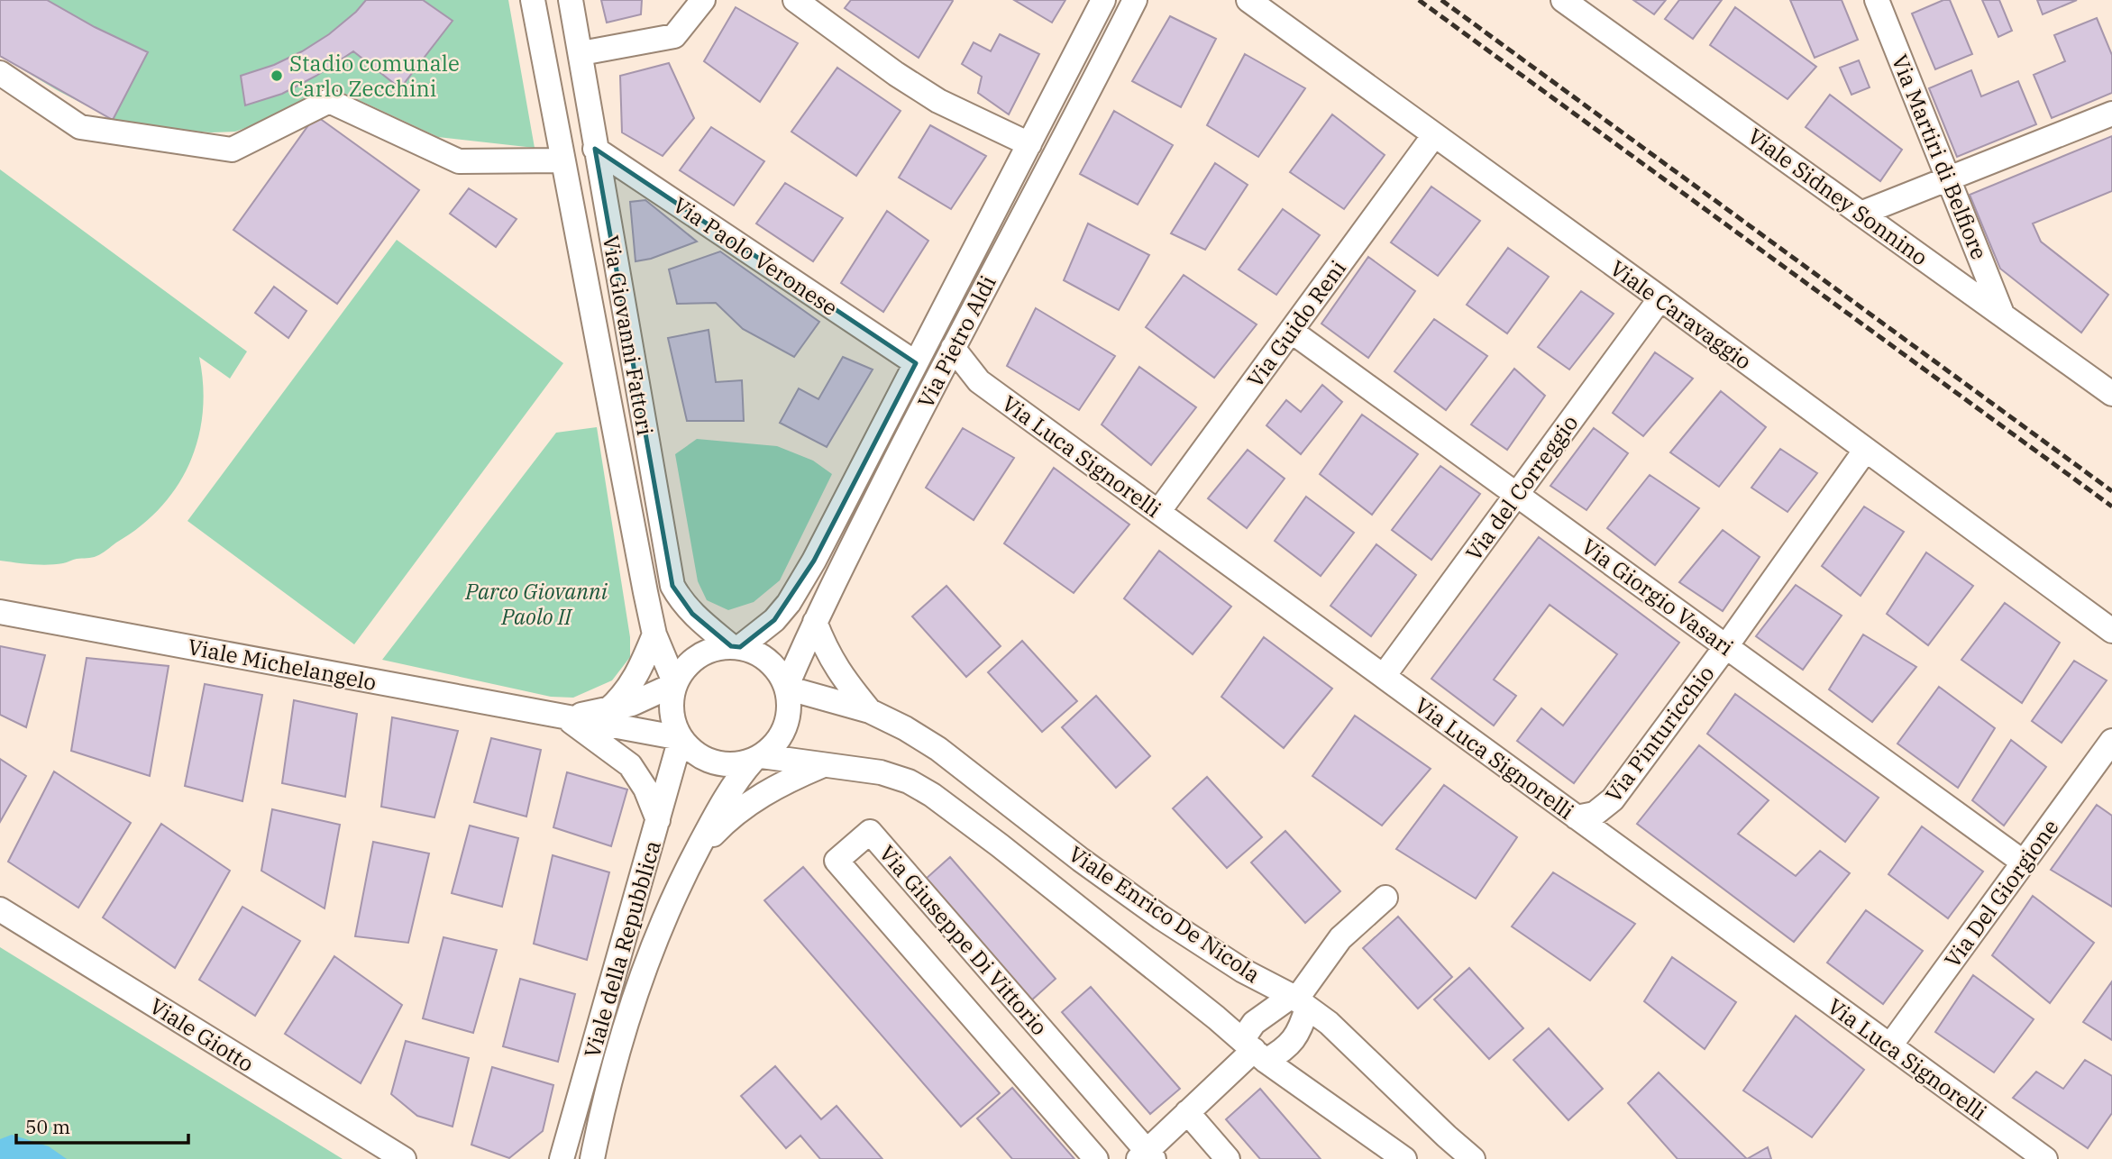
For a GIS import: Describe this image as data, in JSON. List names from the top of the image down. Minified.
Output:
{"streets":{"street":["Via Martiri di Belfiore","Viale Sidney Sonnino","Via Paolo Veronese","Viale Caravaggio","Via Guido Reni","Via Giovanni Fattori","Via Pietro Aldi","Via Luca Signorelli","Via del Correggio","Via Giorgio Vasari","Viale Michelangelo","Via Pinturicchio","Via Del Giorgione","Viale Enrico De Nicola","Via Giuseppe Di Vittorio","Viale della Repubblica","Viale Giotto"]},"crossings":[["Via Martiri di Belfiore","Viale Sidney Sonnino"],["Via Paolo Veronese","Via Giovanni Fattori"],["Via Paolo Veronese","Via Pietro Aldi"],["Viale Caravaggio","Via Guido Reni"],["Viale Caravaggio","Via del Correggio"],["Viale Caravaggio","Via Pinturicchio"],["Via Guido Reni","Via Luca Signorelli"],["Via Guido Reni","Via Giorgio Vasari"],["Via Giovanni Fattori","Via Pietro Aldi"],["Via Giovanni Fattori","Viale Michelangelo"],["Via Giovanni Fattori","Viale Enrico De Nicola"],["Via Giovanni Fattori","Viale della Repubblica"],["Via Pietro Aldi","Via Luca Signorelli"],["Via Pietro Aldi","Viale Michelangelo"],["Via Pietro Aldi","Viale Enrico De Nicola"],["Via Pietro Aldi","Viale della Repubblica"],["Via Luca Signorelli","Via del Correggio"],["Via Luca Signorelli","Via Pinturicchio"],["Via Luca Signorelli","Via Del Giorgione"],["Via del Correggio","Via Giorgio Vasari"],["Via Giorgio Vasari","Via Pinturicchio"],["Via Giorgio Vasari","Via Del Giorgione"],["Viale Michelangelo","Viale Enrico De Nicola"],["Viale Michelangelo","Viale della Repubblica"],["Viale Enrico De Nicola","Via Giuseppe Di Vittorio"],["Viale Enrico De Nicola","Viale della Repubblica"]],"parks":["Parco Giovanni Paolo II"],"places":["Stadio comunale Carlo Zecchini"],"scale_bar":"50 m"}
